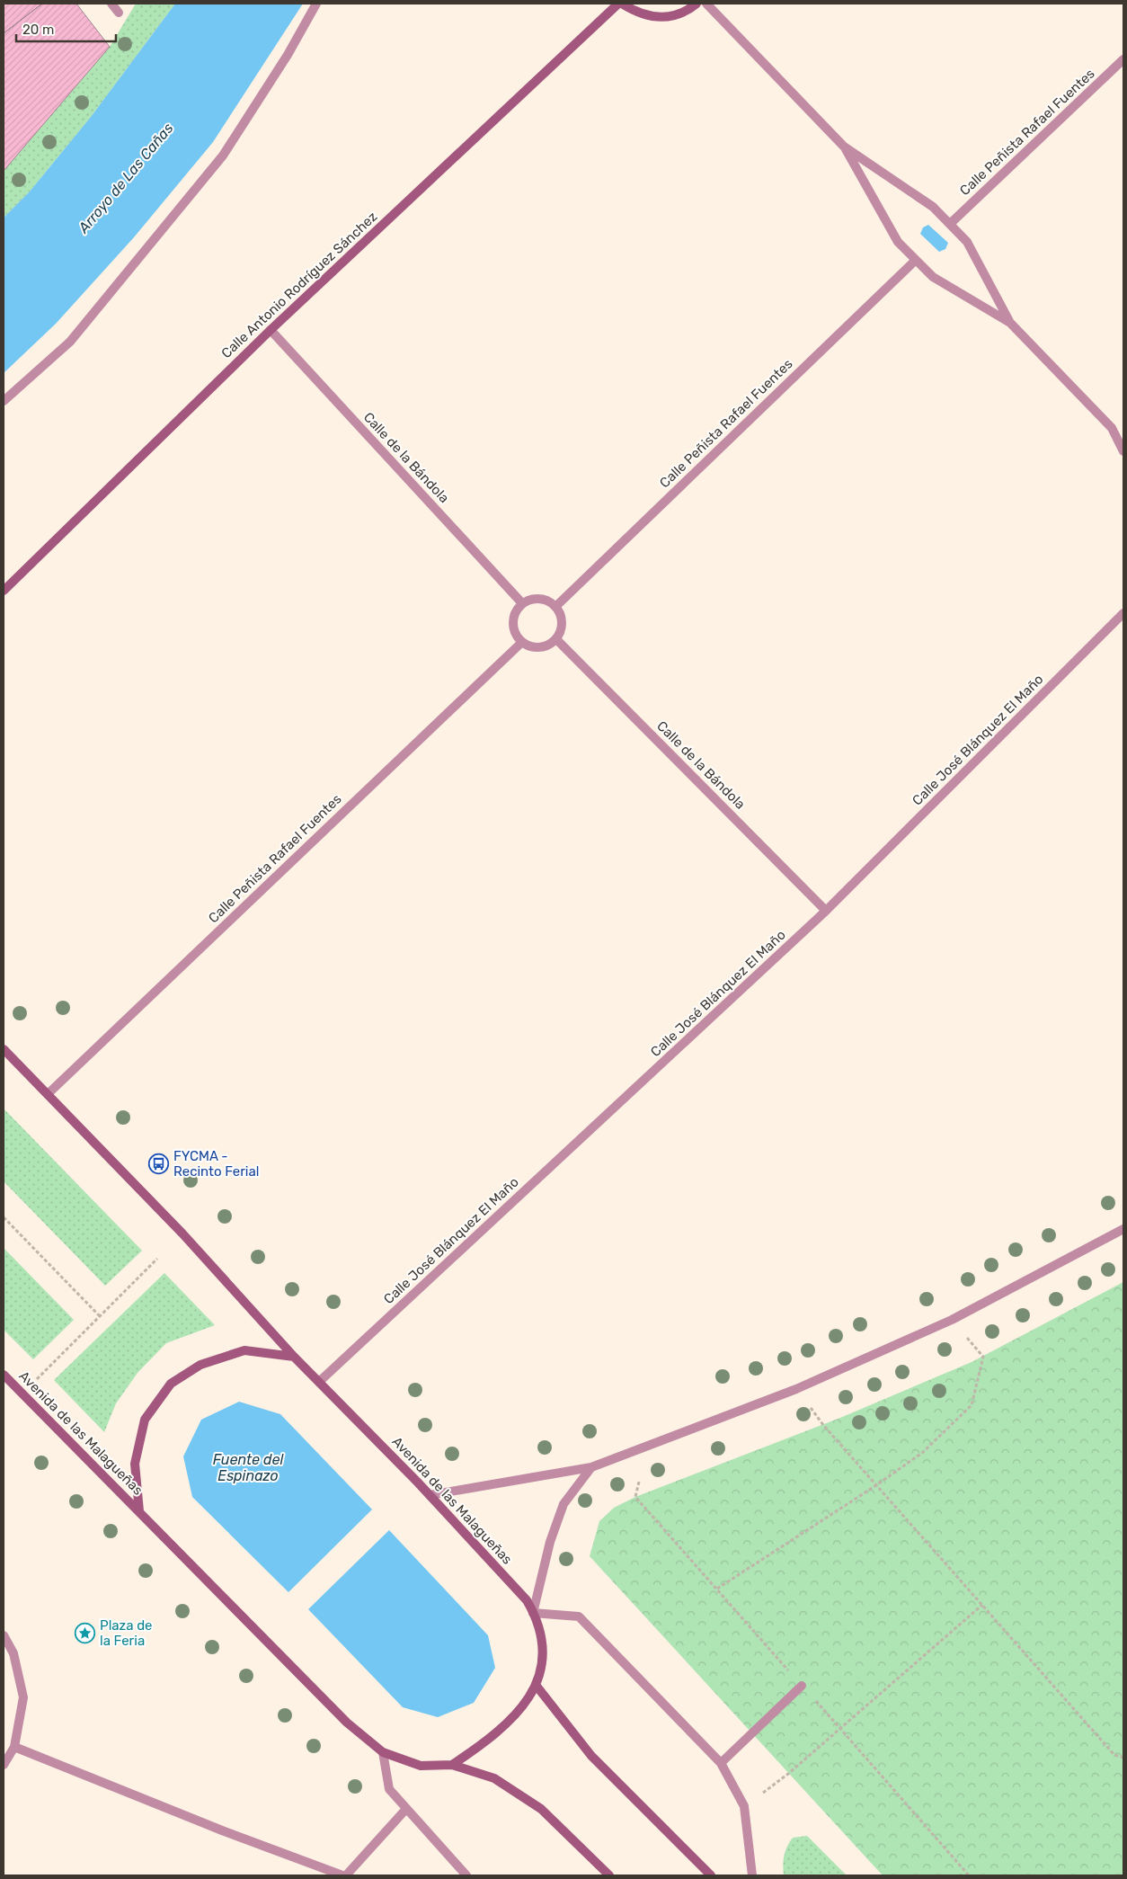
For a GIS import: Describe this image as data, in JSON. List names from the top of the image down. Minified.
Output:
{"streets":{"main road":["Calle Antonio Rodríguez Sánchez","Avenida de las Malagueñas"],"street":["Calle Peñista Rafael Fuentes","Calle de la Bándola","Calle José Blánquez El Maño"]},"crossings":[["Calle Peñista Rafael Fuentes","Calle de la Bándola"],["Calle Peñista Rafael Fuentes","Avenida de las Malagueñas"],["Calle Antonio Rodríguez Sánchez","Calle de la Bándola"],["Calle de la Bándola","Calle José Blánquez El Maño"],["Calle José Blánquez El Maño","Avenida de las Malagueñas"]],"water":["Arroyo de Las Cañas","Fuente del Espinazo"],"places":{"bus stop":["FYCMA - Recinto Ferial"],"place":["Plaza de la Feria"]},"scale_bar":"20 m"}
